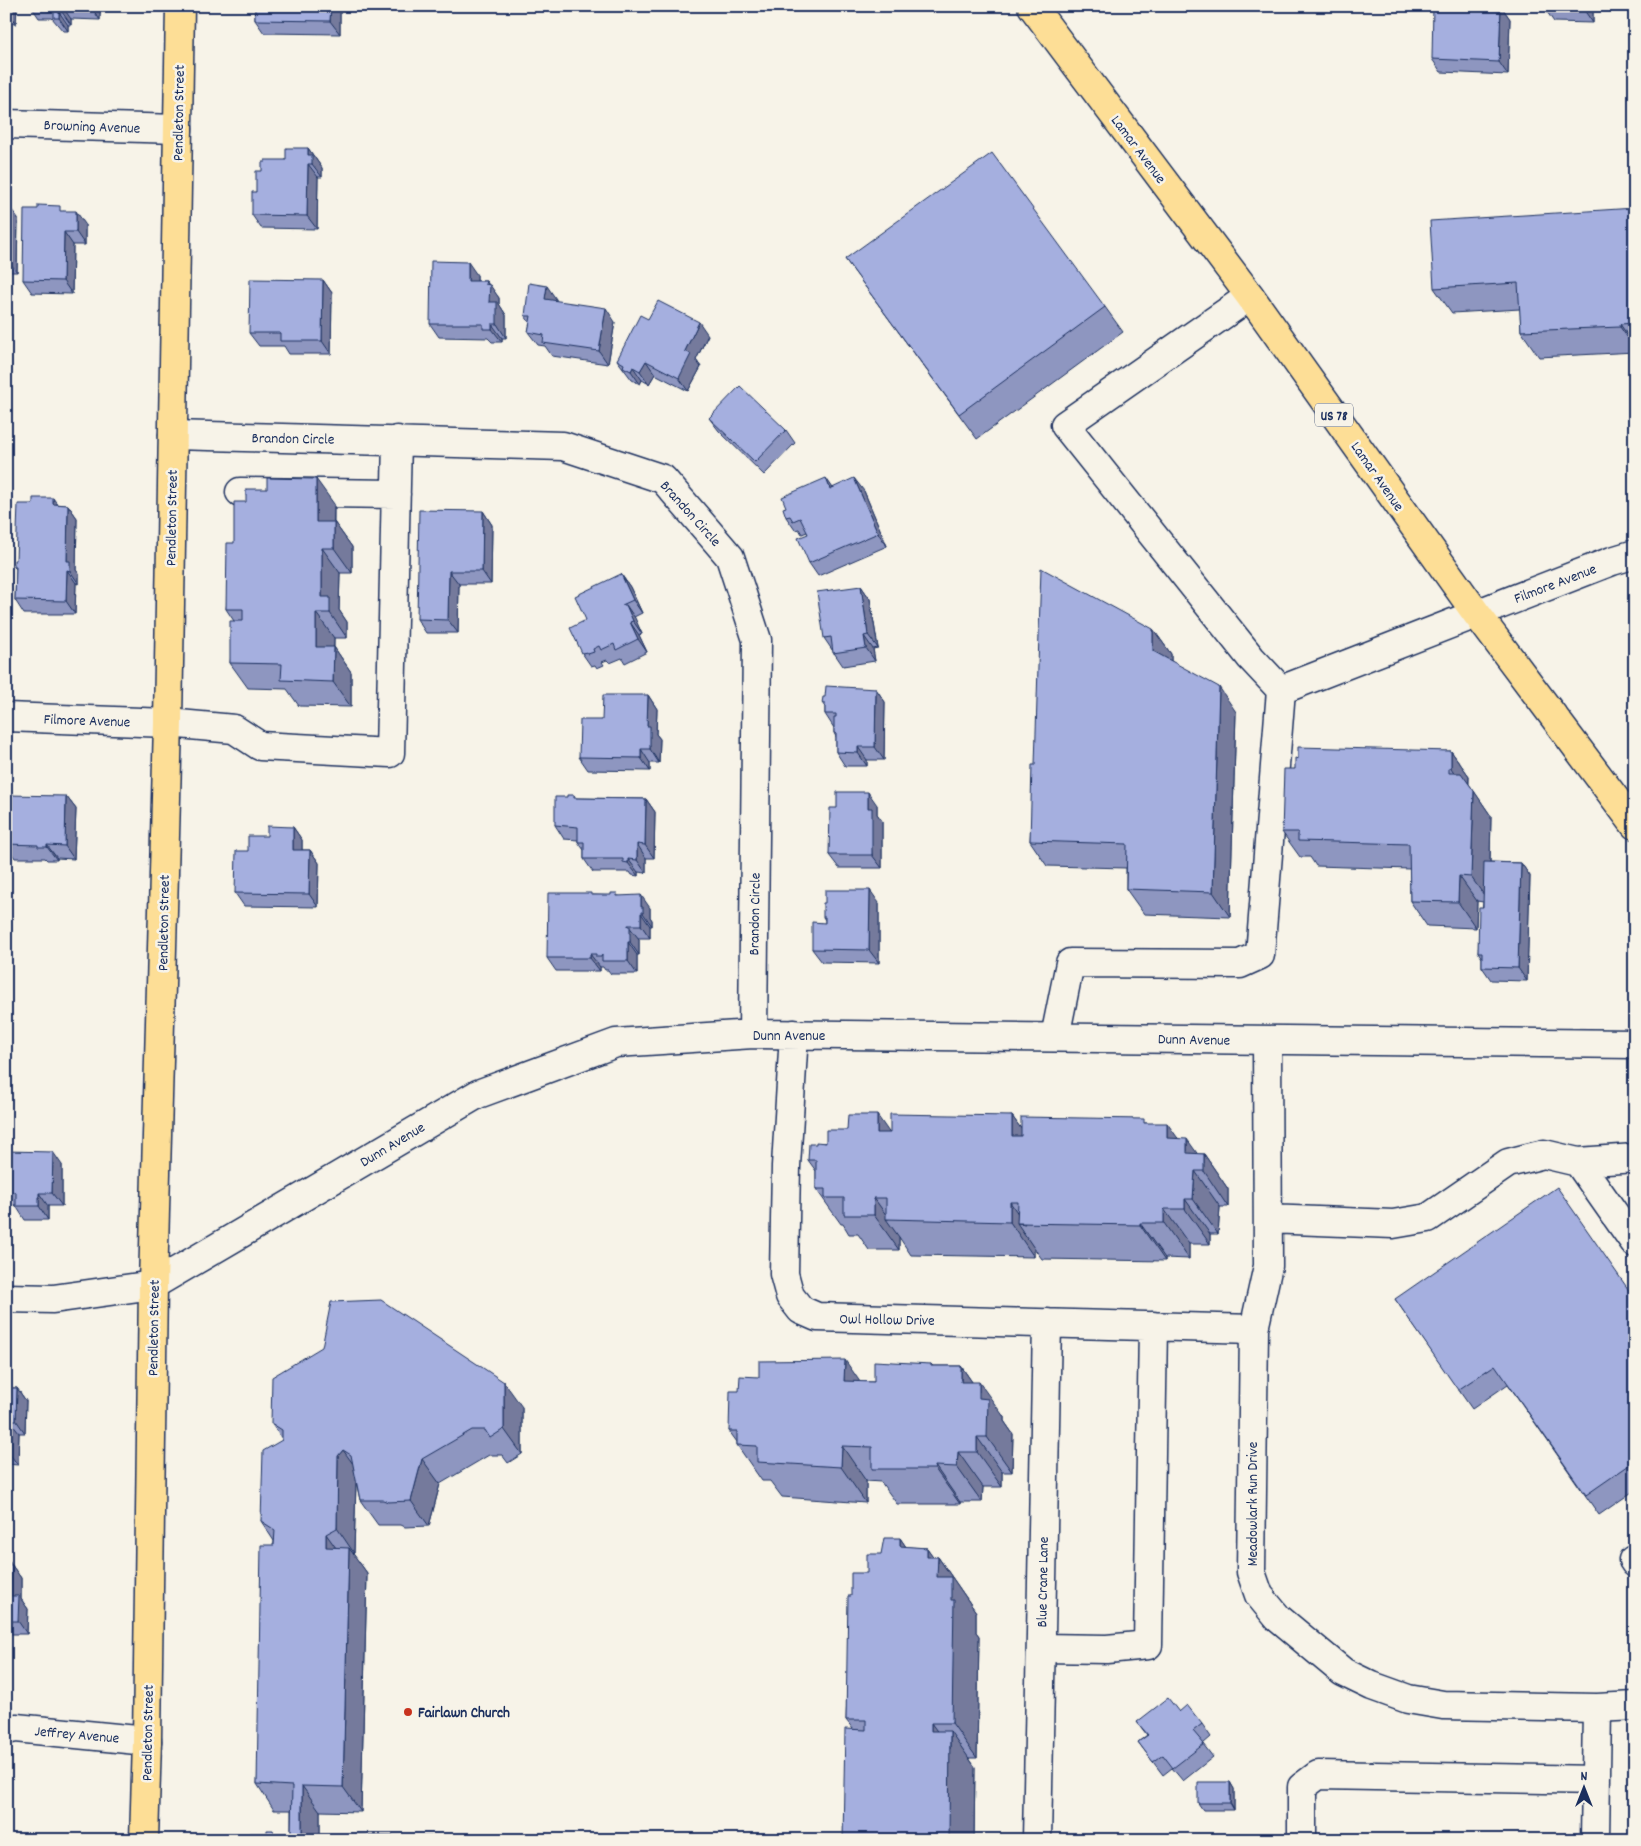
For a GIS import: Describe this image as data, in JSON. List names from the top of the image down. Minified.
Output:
{"streets":{"main road":["Pendleton Street","Lamar Avenue","US 78"],"street":["Browning Avenue","Brandon Circle","Filmore Avenue","Dunn Avenue","Owl Hollow Drive","Meadowlark Run Drive","Blue Crane Lane","Jeffrey Avenue"]},"crossings":[["Pendleton Street","Browning Avenue"],["Pendleton Street","Brandon Circle"],["Pendleton Street","Filmore Avenue"],["Pendleton Street","Dunn Avenue"],["Pendleton Street","Jeffrey Avenue"],["Lamar Avenue","Filmore Avenue"],["Brandon Circle","Dunn Avenue"],["Dunn Avenue","Owl Hollow Drive"],["Dunn Avenue","Meadowlark Run Drive"],["Owl Hollow Drive","Meadowlark Run Drive"],["Owl Hollow Drive","Blue Crane Lane"]],"places":["Fairlawn Church"],"north":"top"}
